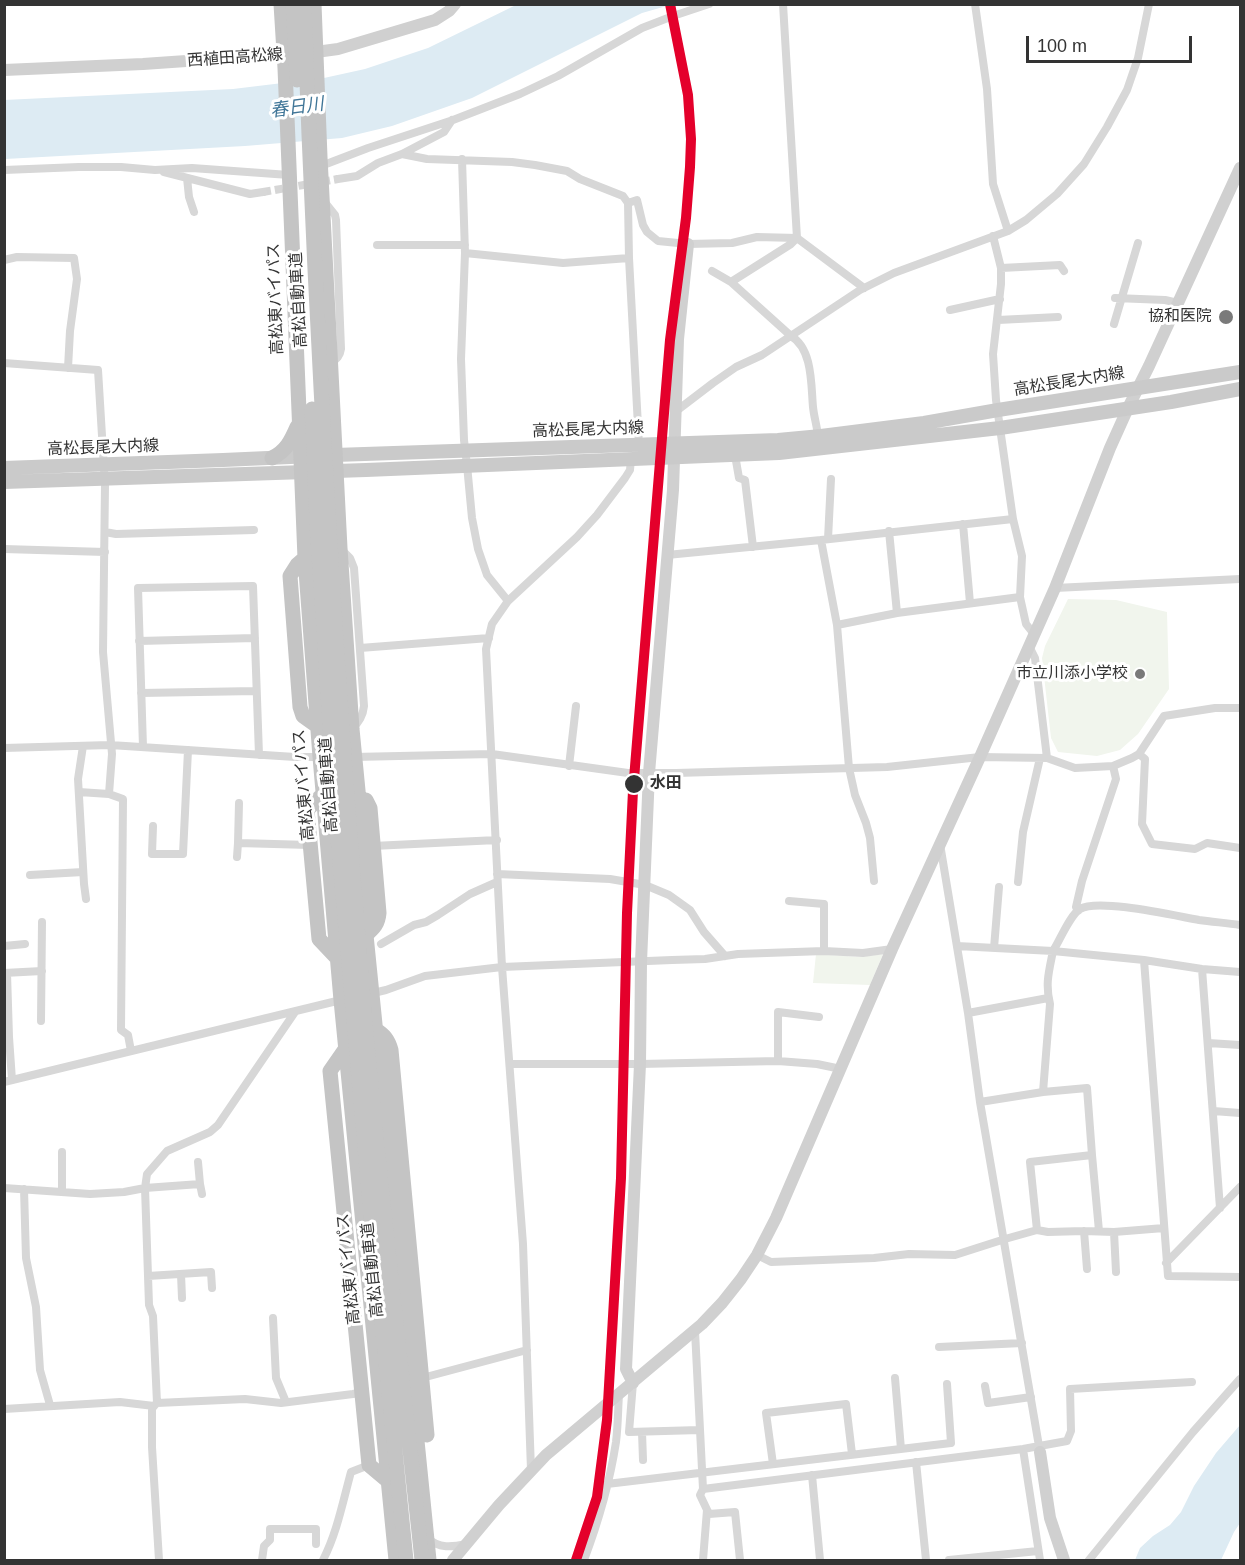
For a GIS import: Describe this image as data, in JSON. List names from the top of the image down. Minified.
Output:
{"streets":{"highway":["高松東バイパス","高松自動車道"],"main road":["高松長尾大内線"],"street":["西植田高松線"]},"crossings":[["西植田高松線","高松東バイパス"],["高松東バイパス","高松長尾大内線"]],"water":["春日川"],"places":["協和医院","市立川添小学校","水田"],"scale_bar":"100 m"}
